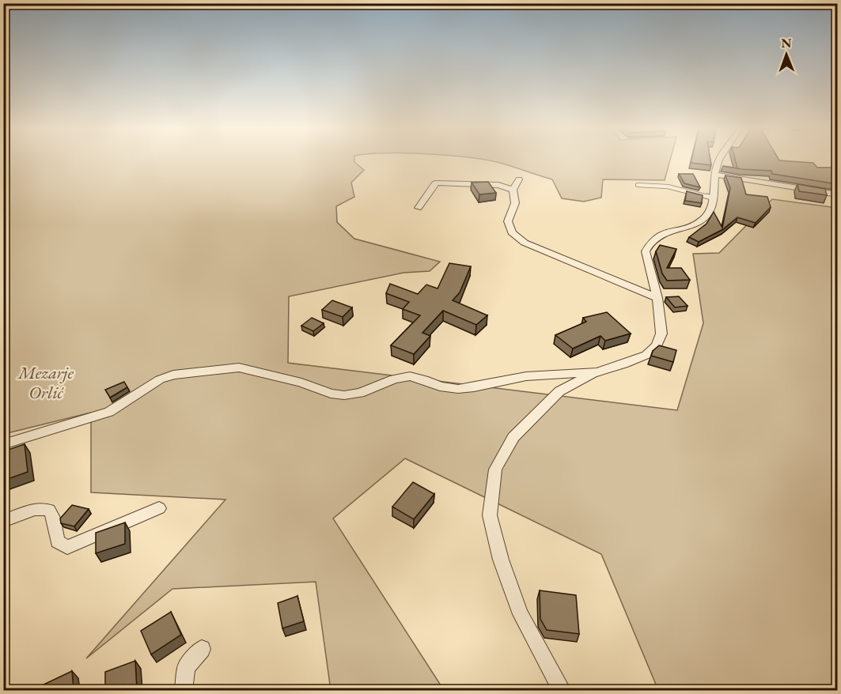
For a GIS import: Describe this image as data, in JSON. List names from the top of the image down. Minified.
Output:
{"parks":["Mezarje Orlić"],"north":"top"}
